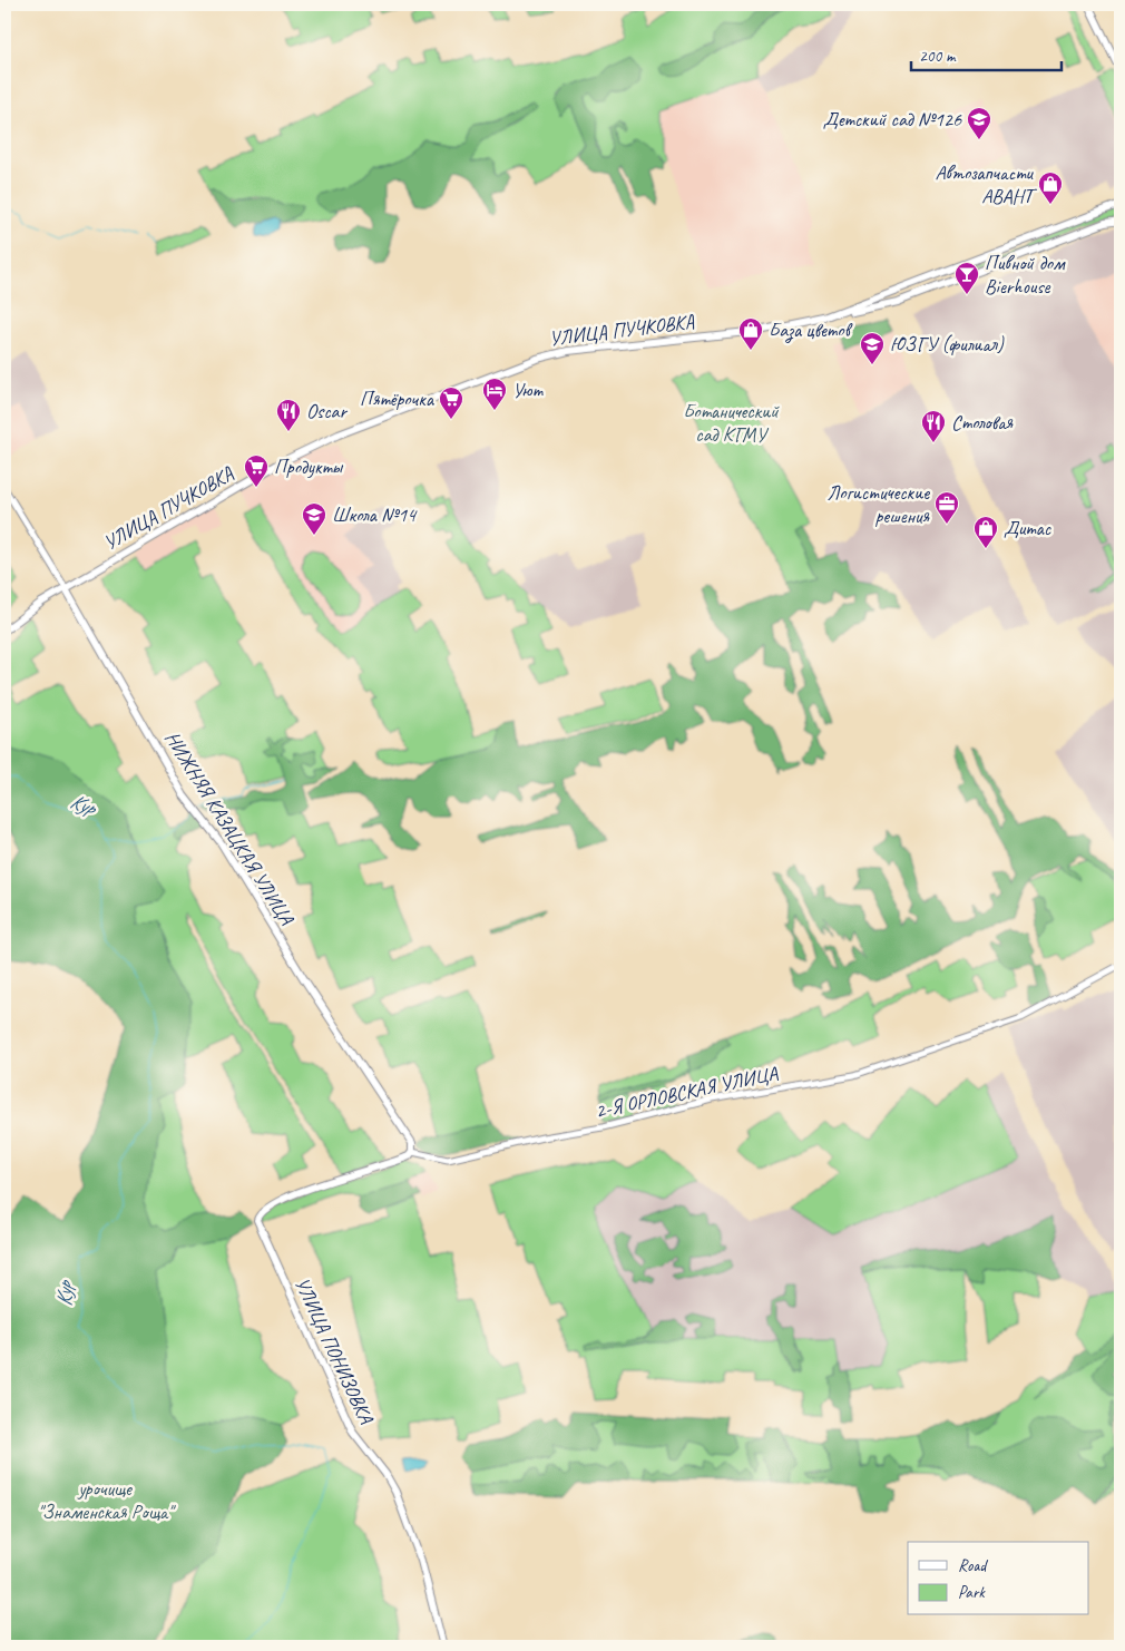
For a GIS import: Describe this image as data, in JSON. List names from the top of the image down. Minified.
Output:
{"streets":{"main road":["УЛИЦА ПУЧКОВКА","НИЖНЯЯ КАЗАЦКАЯ УЛИЦА","УЛИЦА ПОНИЗОВКА"],"street":["2-Я ОРЛОВСКАЯ УЛИЦА"]},"crossings":[["УЛИЦА ПУЧКОВКА","НИЖНЯЯ КАЗАЦКАЯ УЛИЦА"],["НИЖНЯЯ КАЗАЦКАЯ УЛИЦА","2-Я ОРЛОВСКАЯ УЛИЦА"],["НИЖНЯЯ КАЗАЦКАЯ УЛИЦА","УЛИЦА ПОНИЗОВКА"],["2-Я ОРЛОВСКАЯ УЛИЦА","УЛИЦА ПОНИЗОВКА"]],"water":["Кур"],"parks":["Ботанический сад КГМУ","урочище \"Знаменская Роща\""],"places":{"school or university":["Детский сад №126","ЮЗГУ (филиал)","Школа №14"],"shop":["Автозапчасти АВАНТ","База цветов","Дитас"],"bar":["Пивной дом Bierhouse"],"hotel":["Уют"],"supermarket":["Пятёрочка","Продукты"],"restaurant":["Oscar","Столовая"],"office":["Логистические решения"]},"legend":["Road","Park"],"scale_bar":"200 m"}
